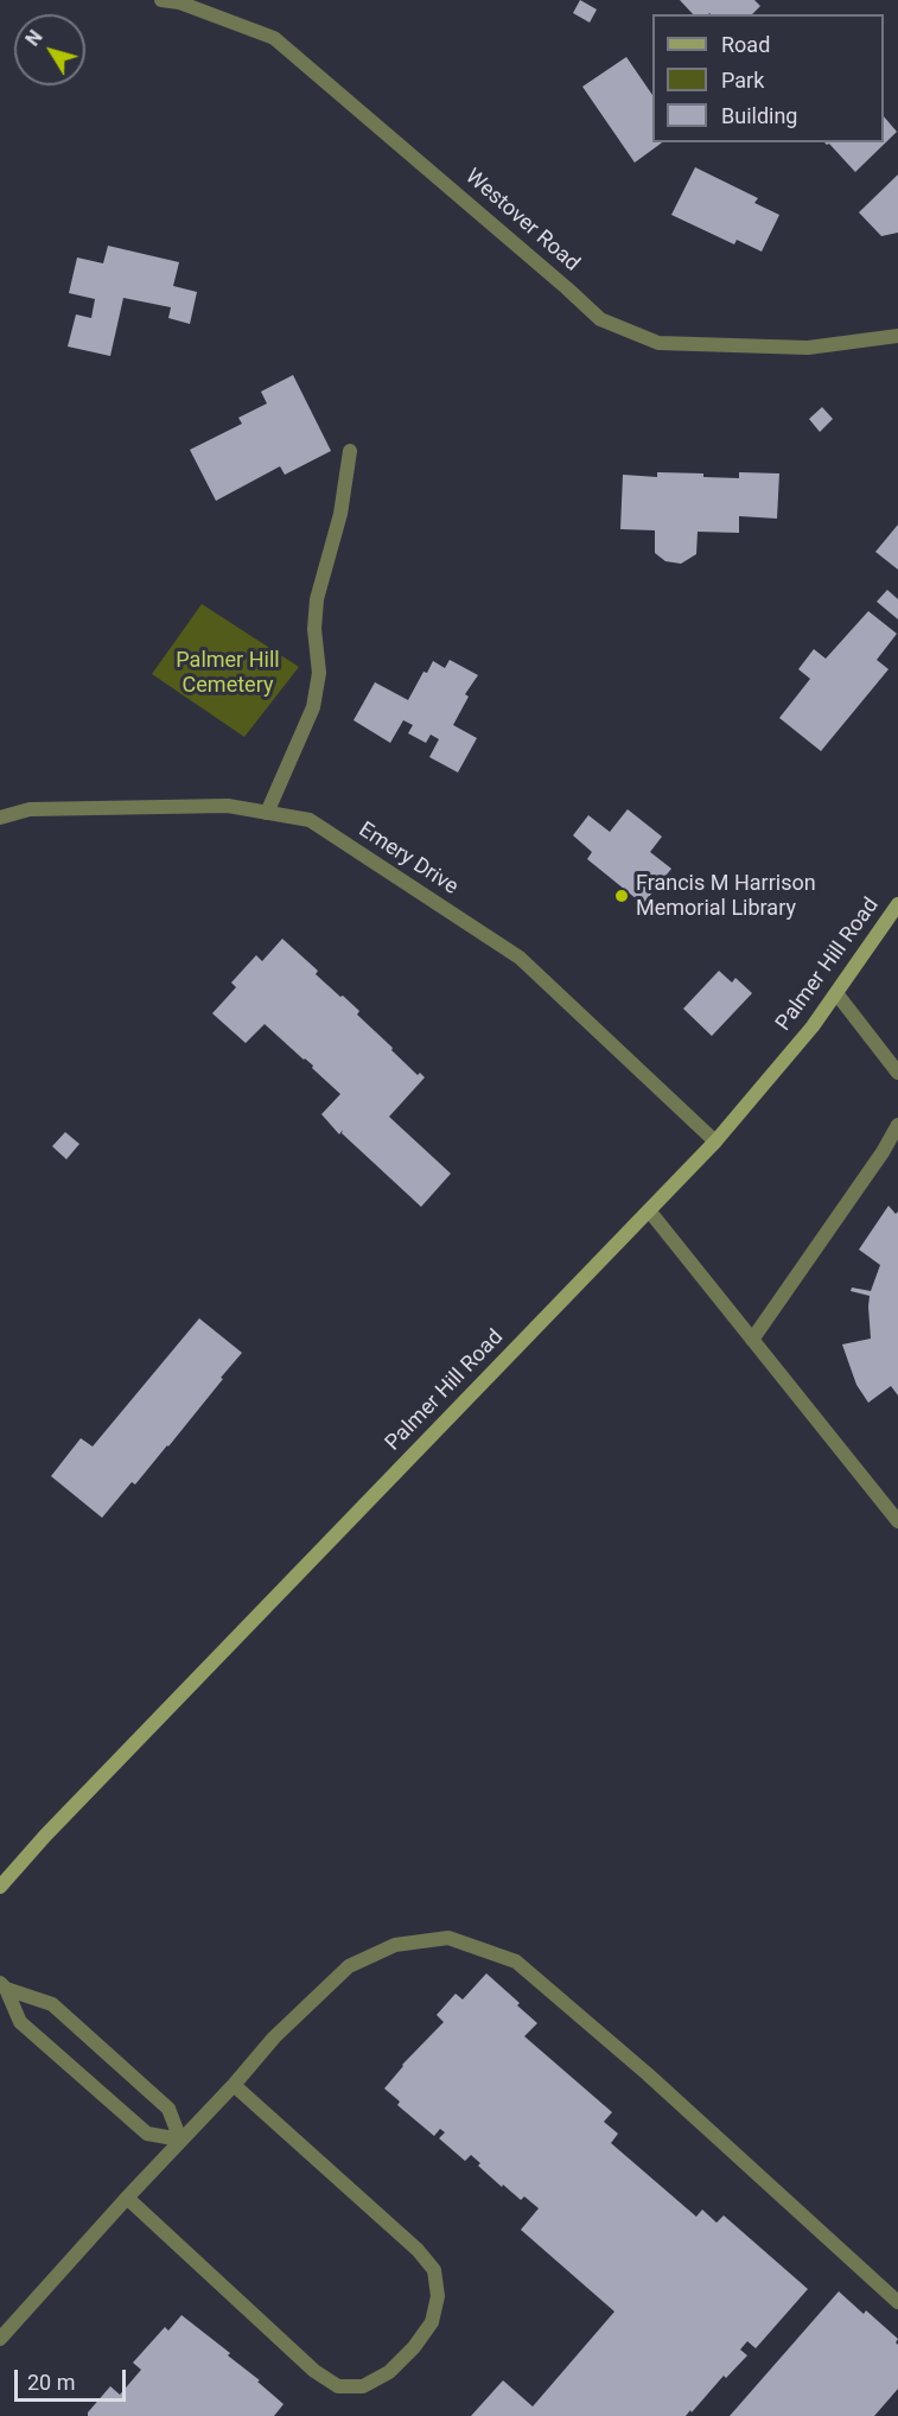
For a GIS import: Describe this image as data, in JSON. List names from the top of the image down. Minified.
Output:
{"streets":{"main road":["Palmer Hill Road"],"street":["Westover Road","Emery Drive"]},"crossings":[["Emery Drive","Palmer Hill Road"]],"parks":["Palmer Hill Cemetery"],"places":["Francis M Harrison Memorial Library"],"legend":["Road","Park","Building"],"scale_bar":"20 m","north":"top left"}
